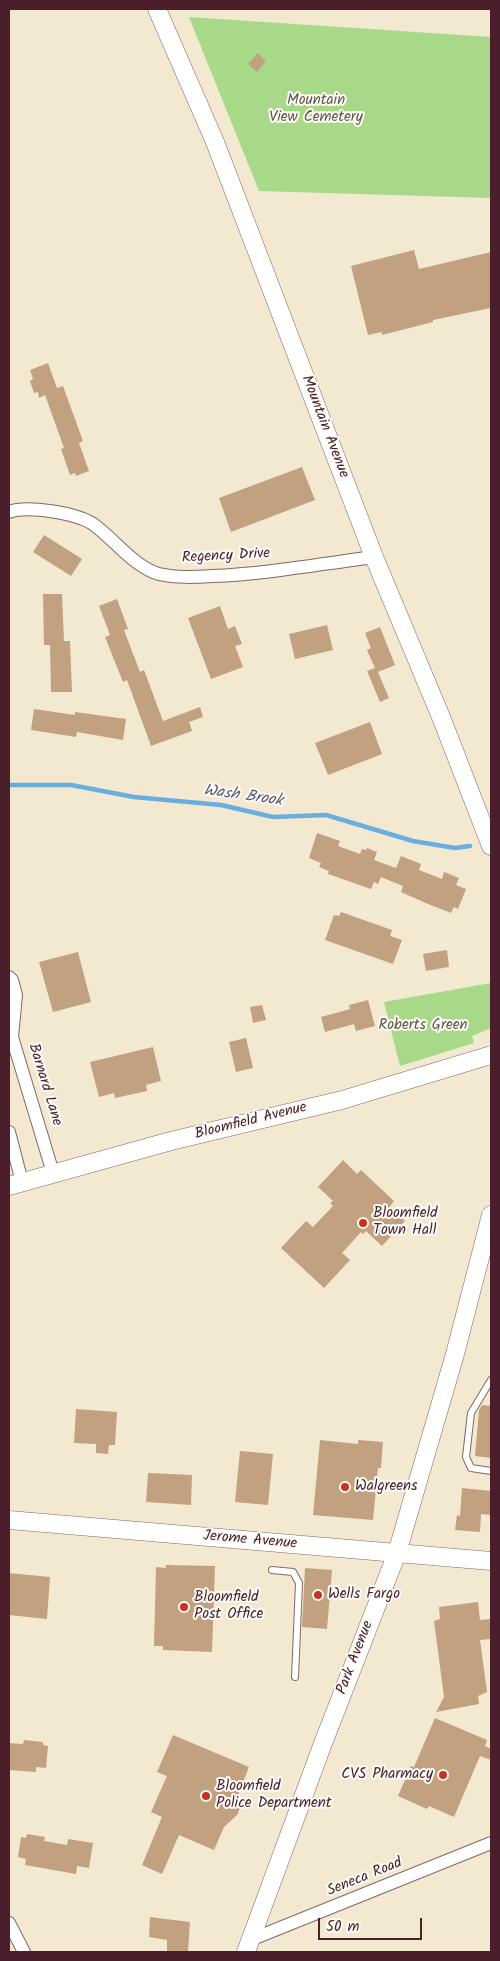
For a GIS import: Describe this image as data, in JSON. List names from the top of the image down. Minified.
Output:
{"streets":{"main road":["Mountain Avenue","Bloomfield Avenue","Jerome Avenue","Park Avenue"],"street":["Regency Drive","Barnard Lane","Seneca Road"]},"crossings":[["Mountain Avenue","Regency Drive"],["Barnard Lane","Bloomfield Avenue"],["Jerome Avenue","Park Avenue"],["Park Avenue","Seneca Road"]],"water":["Wash Brook"],"parks":["Mountain View Cemetery","Roberts Green"],"places":["Bloomfield Town Hall","Walgreens","Wells Fargo","Bloomfield Post Office","CVS Pharmacy","Bloomfield Police Department"],"scale_bar":"50 m"}
